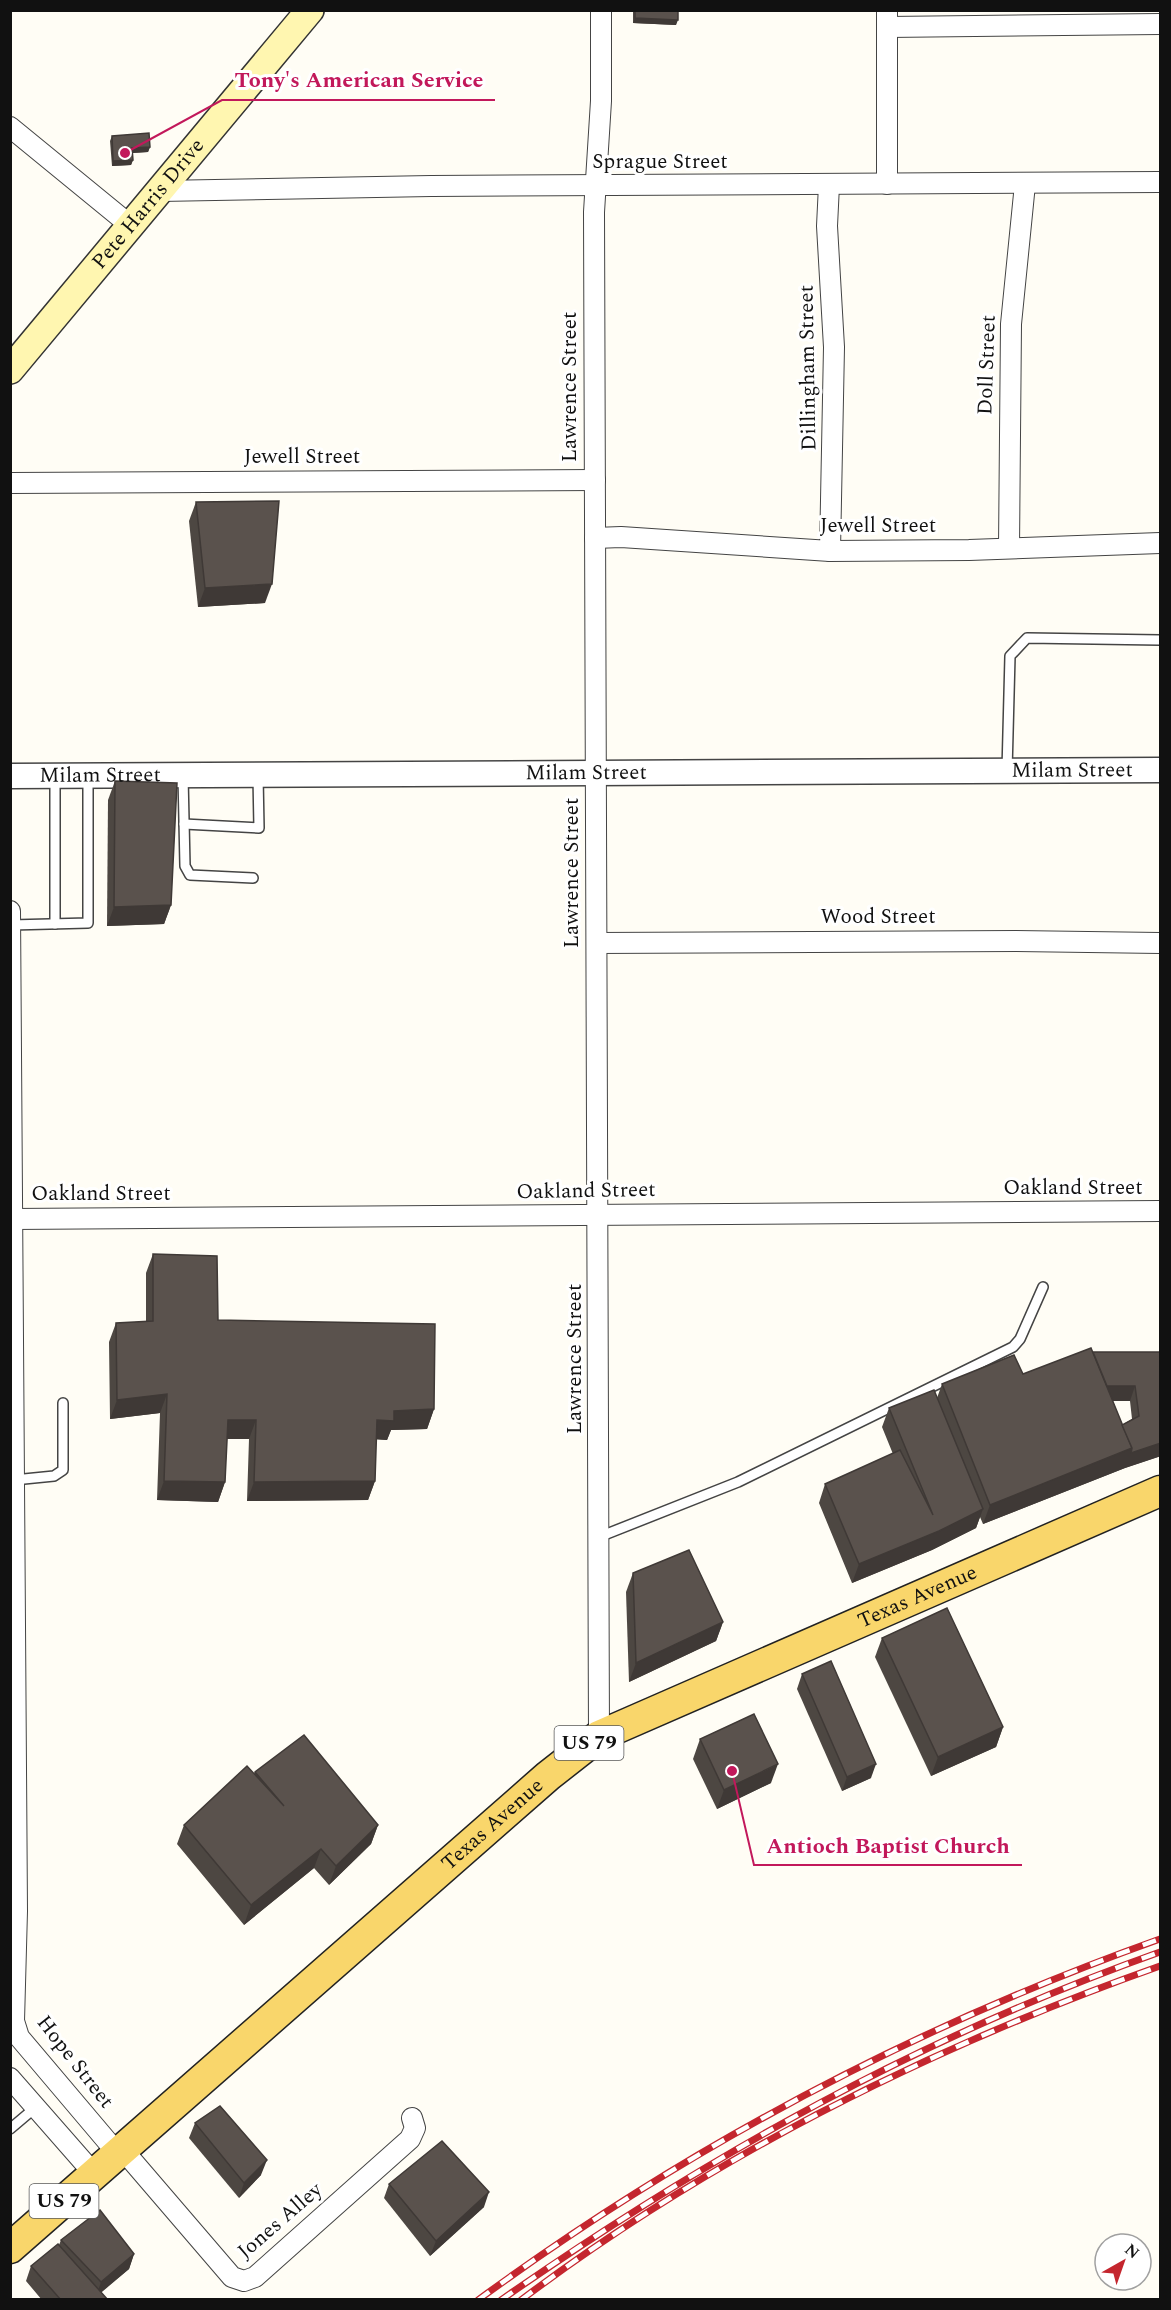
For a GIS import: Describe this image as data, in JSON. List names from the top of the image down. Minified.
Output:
{"streets":{"main road":["Pete Harris Drive","Texas Avenue","US 79"],"street":["Sprague Street","Doll Street","Dillingham Street","Lawrence Street","Jewell Street","Milam Street","Wood Street","Oakland Street","Hope Street","Jones Alley"]},"crossings":[["Sprague Street","Pete Harris Drive"],["Sprague Street","Doll Street"],["Sprague Street","Dillingham Street"],["Sprague Street","Lawrence Street"],["Doll Street","Jewell Street"],["Dillingham Street","Jewell Street"],["Lawrence Street","Jewell Street"],["Lawrence Street","Milam Street"],["Lawrence Street","Wood Street"],["Lawrence Street","Oakland Street"],["Lawrence Street","Texas Avenue"],["Oakland Street","Hope Street"],["Texas Avenue","Hope Street"],["Texas Avenue","Jones Alley"],["Hope Street","Jones Alley"]],"places":["Tony's American Service","Antioch Baptist Church"],"north":"top right"}
